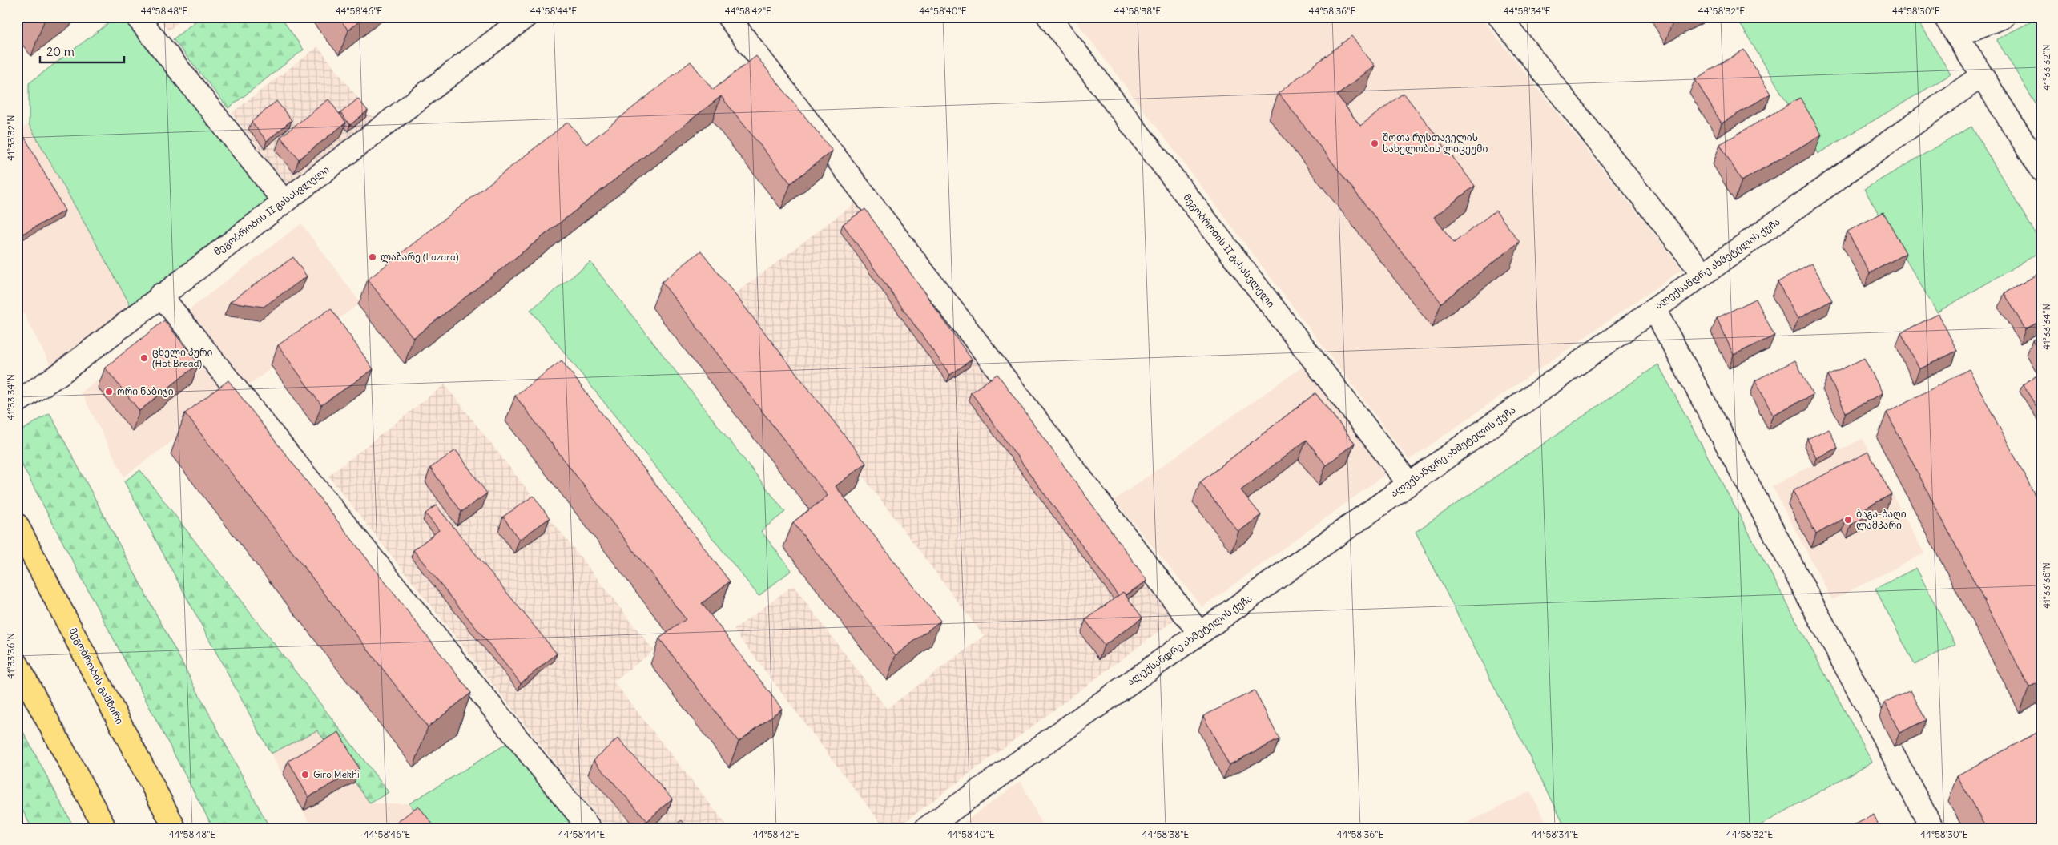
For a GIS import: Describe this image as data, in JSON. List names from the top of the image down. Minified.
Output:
{"streets":{"main road":["მეგობრობის გამზირი"],"street":["მეგობრობის II გასასვლელი","ალექსანდრე ახმეტელის ქუჩა"]},"crossings":[["მეგობრობის II გასასვლელი","ალექსანდრე ახმეტელის ქუჩა"]],"places":["შოთა რუსთაველის სახელობის ლიცეუმი","ლაზარე (Lazara)","ცხელი პური (Hot Bread)","ორი ნაბიჯი","ბაგა-ბაღი ლამპარი","Giro Mekhi"],"scale_bar":"20 m","coordinates":["44°58'48\"E","44°58'46\"E","44°58'44\"E","44°58'42\"E","44°58'40\"E","44°58'38\"E","44°58'36\"E","44°58'34\"E","44°58'32\"E","44°58'30\"E","41°33'32\"N","41°33'34\"N","41°33'36\"N"]}
